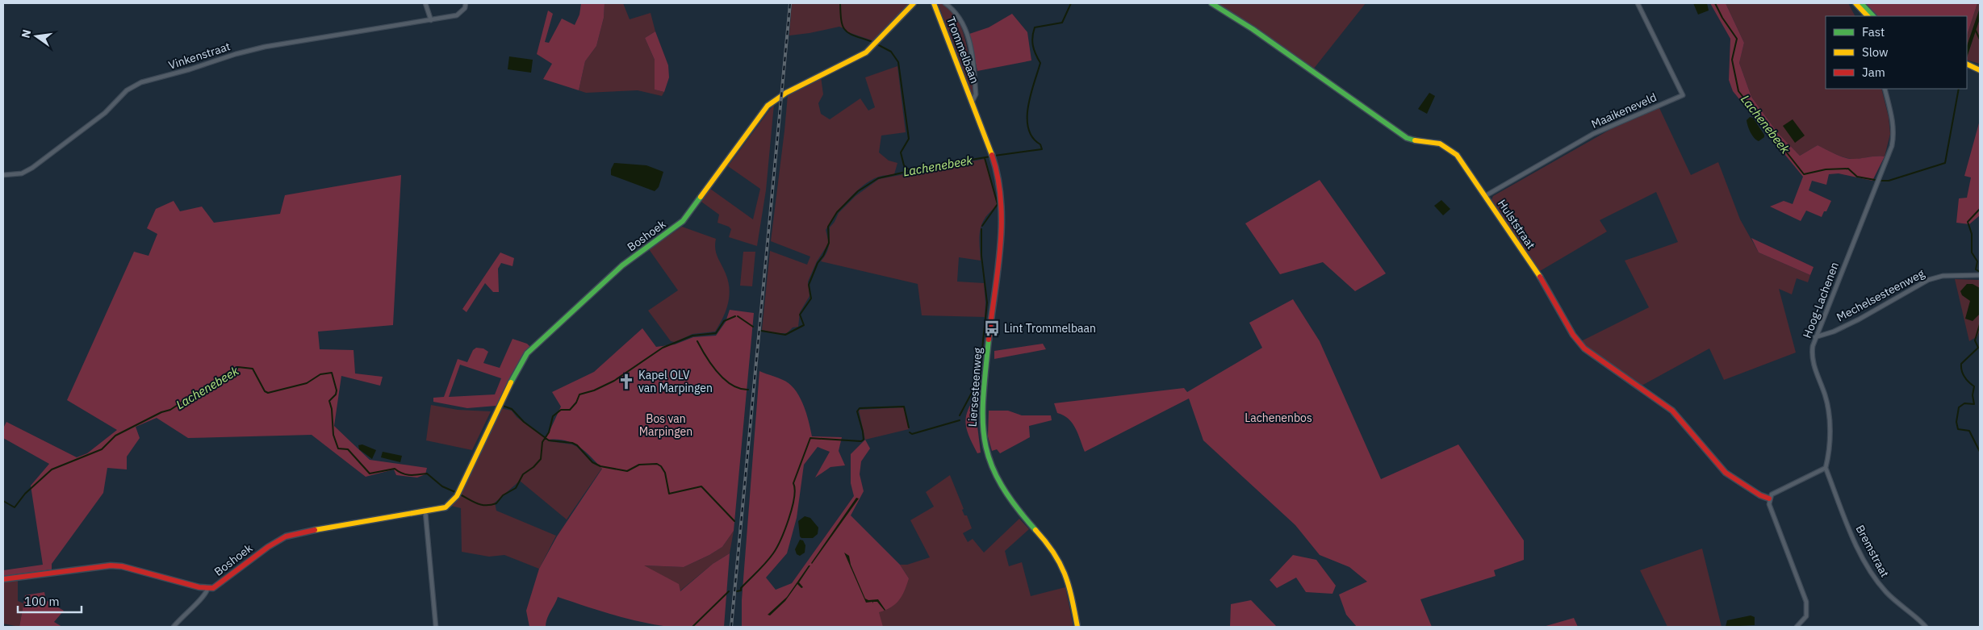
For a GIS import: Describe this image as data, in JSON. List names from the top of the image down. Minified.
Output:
{"streets":{"street":["Trommelbaan","Vinkenstraat","Maaikeneveld","Hulststraat","Boshoek","Mechelsesteenweg","Hoog-Lachenen","Liersesteenweg","Bremstraat"]},"crossings":[["Trommelbaan","Liersesteenweg"],["Maaikeneveld","Hulststraat"],["Mechelsesteenweg","Hoog-Lachenen"],["Hoog-Lachenen","Bremstraat"]],"water":["Lachenebeek"],"parks":["Lachenenbos","Bos van Marpingen"],"places":{"bus stop":["Lint Trommelbaan"],"church":["Kapel OLV van Marpingen"]},"legend":["Fast","Slow","Jam"],"scale_bar":"100 m","north":"left"}
